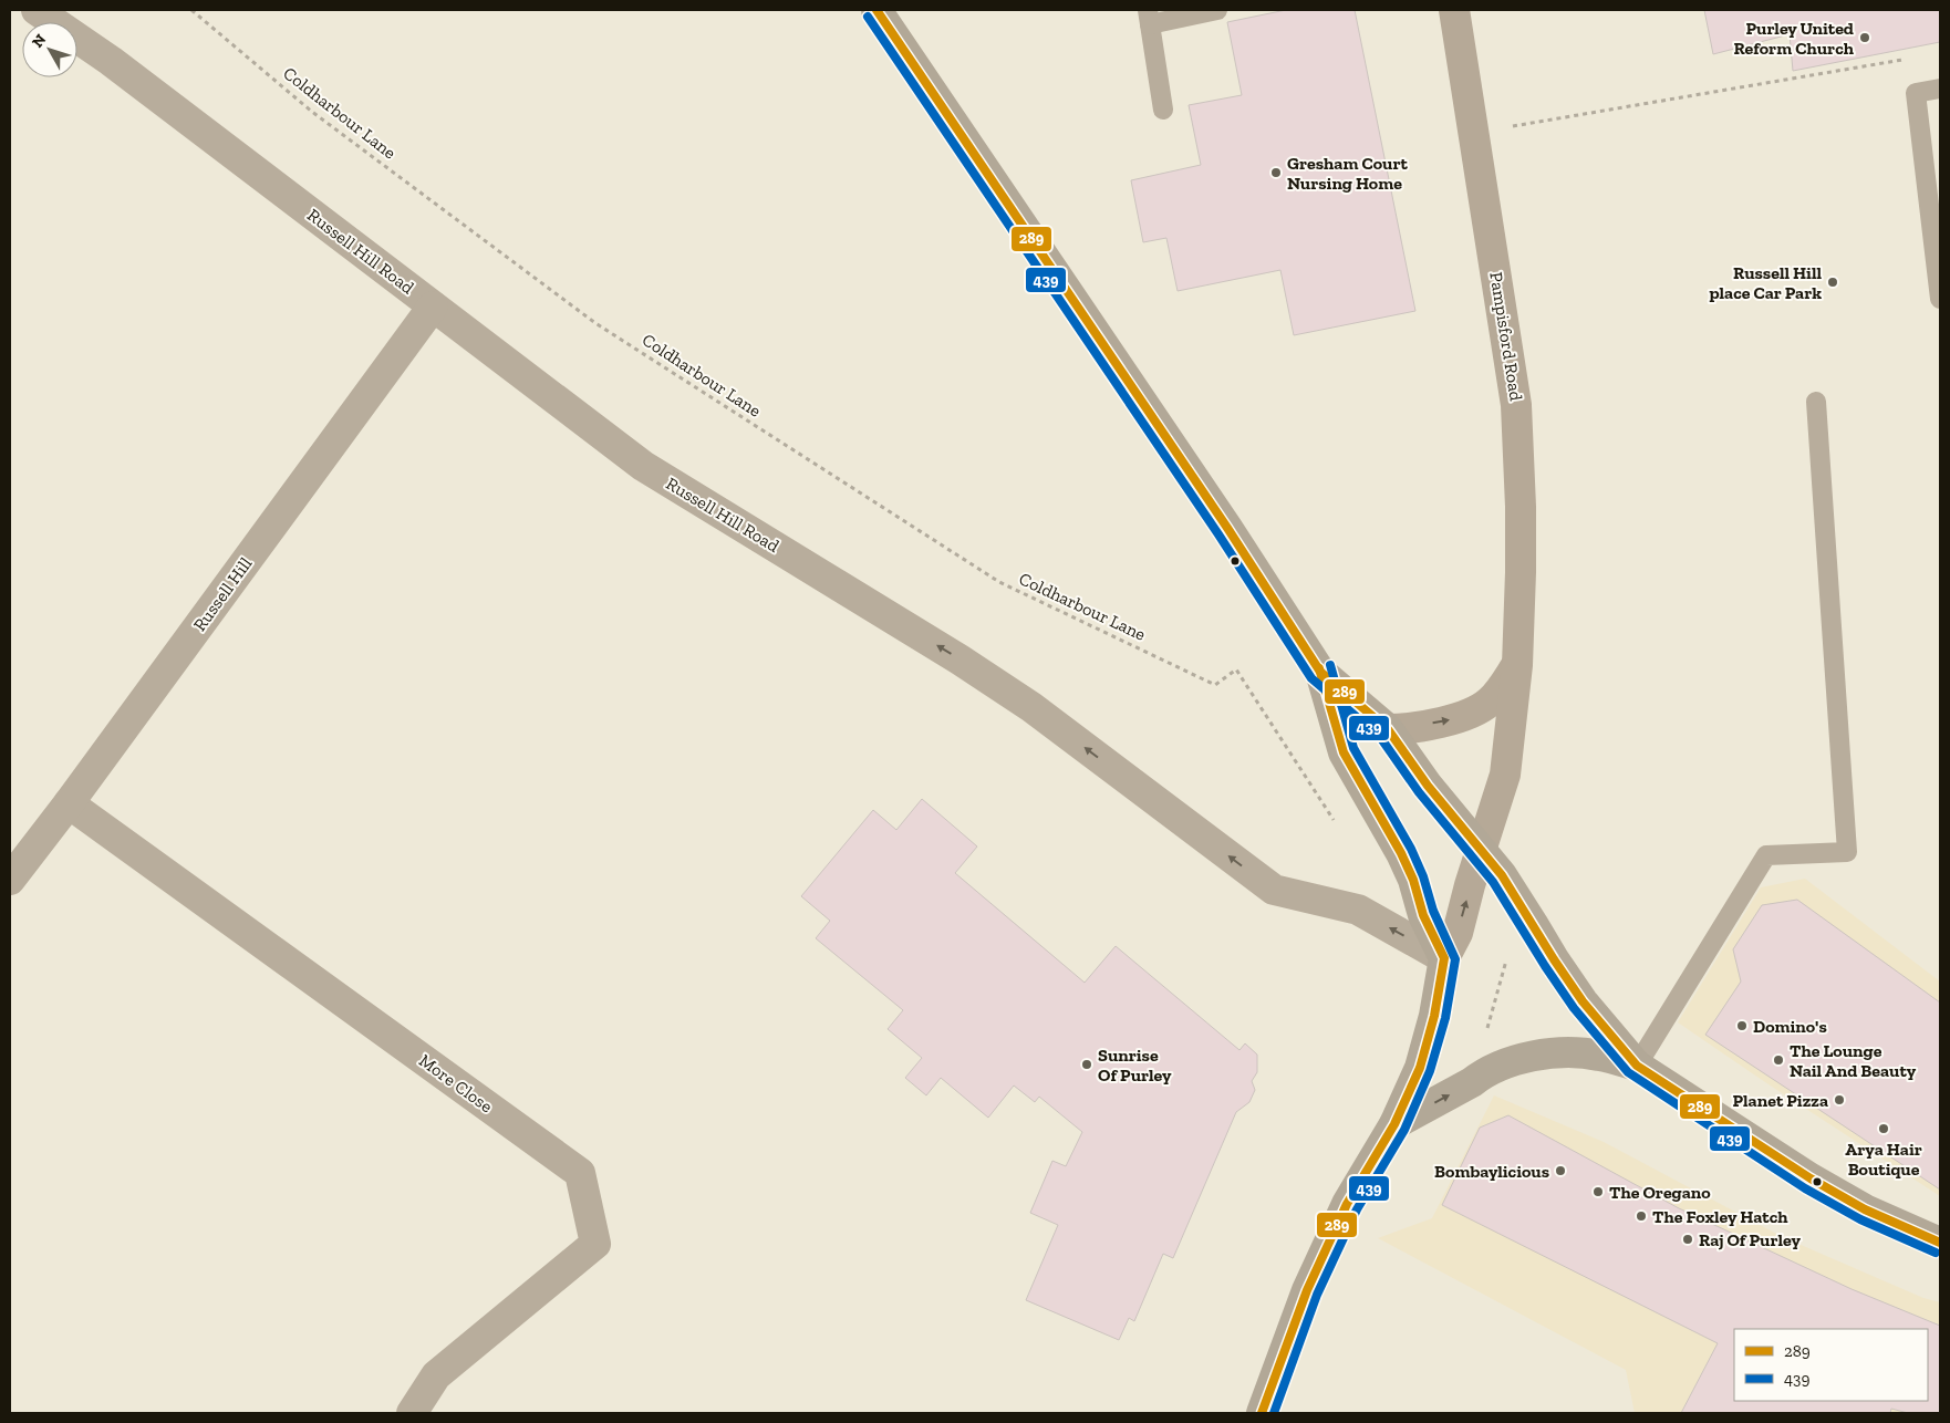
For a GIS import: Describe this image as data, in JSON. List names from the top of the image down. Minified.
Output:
{"streets":{"street":["Russell Hill Road","Pampisford Road","Russell Hill","More Close"],"path":["Coldharbour Lane"]},"crossings":[["Russell Hill Road","Pampisford Road"],["Russell Hill Road","Russell Hill"],["Russell Hill","More Close"]],"one_way":["Russell Hill Road"],"places":["Purley United Reform Church","Gresham Court Nursing Home","Russell Hill place Car Park","Domino's","The Lounge Nail And Beauty","Sunrise Of Purley","Planet Pizza","Arya Hair Boutique","Bombaylicious","The Oregano","The Foxley Hatch","Raj Of Purley"],"lines":["transit line 289","transit line 439"],"legend":["289","439"],"north":"top left"}
